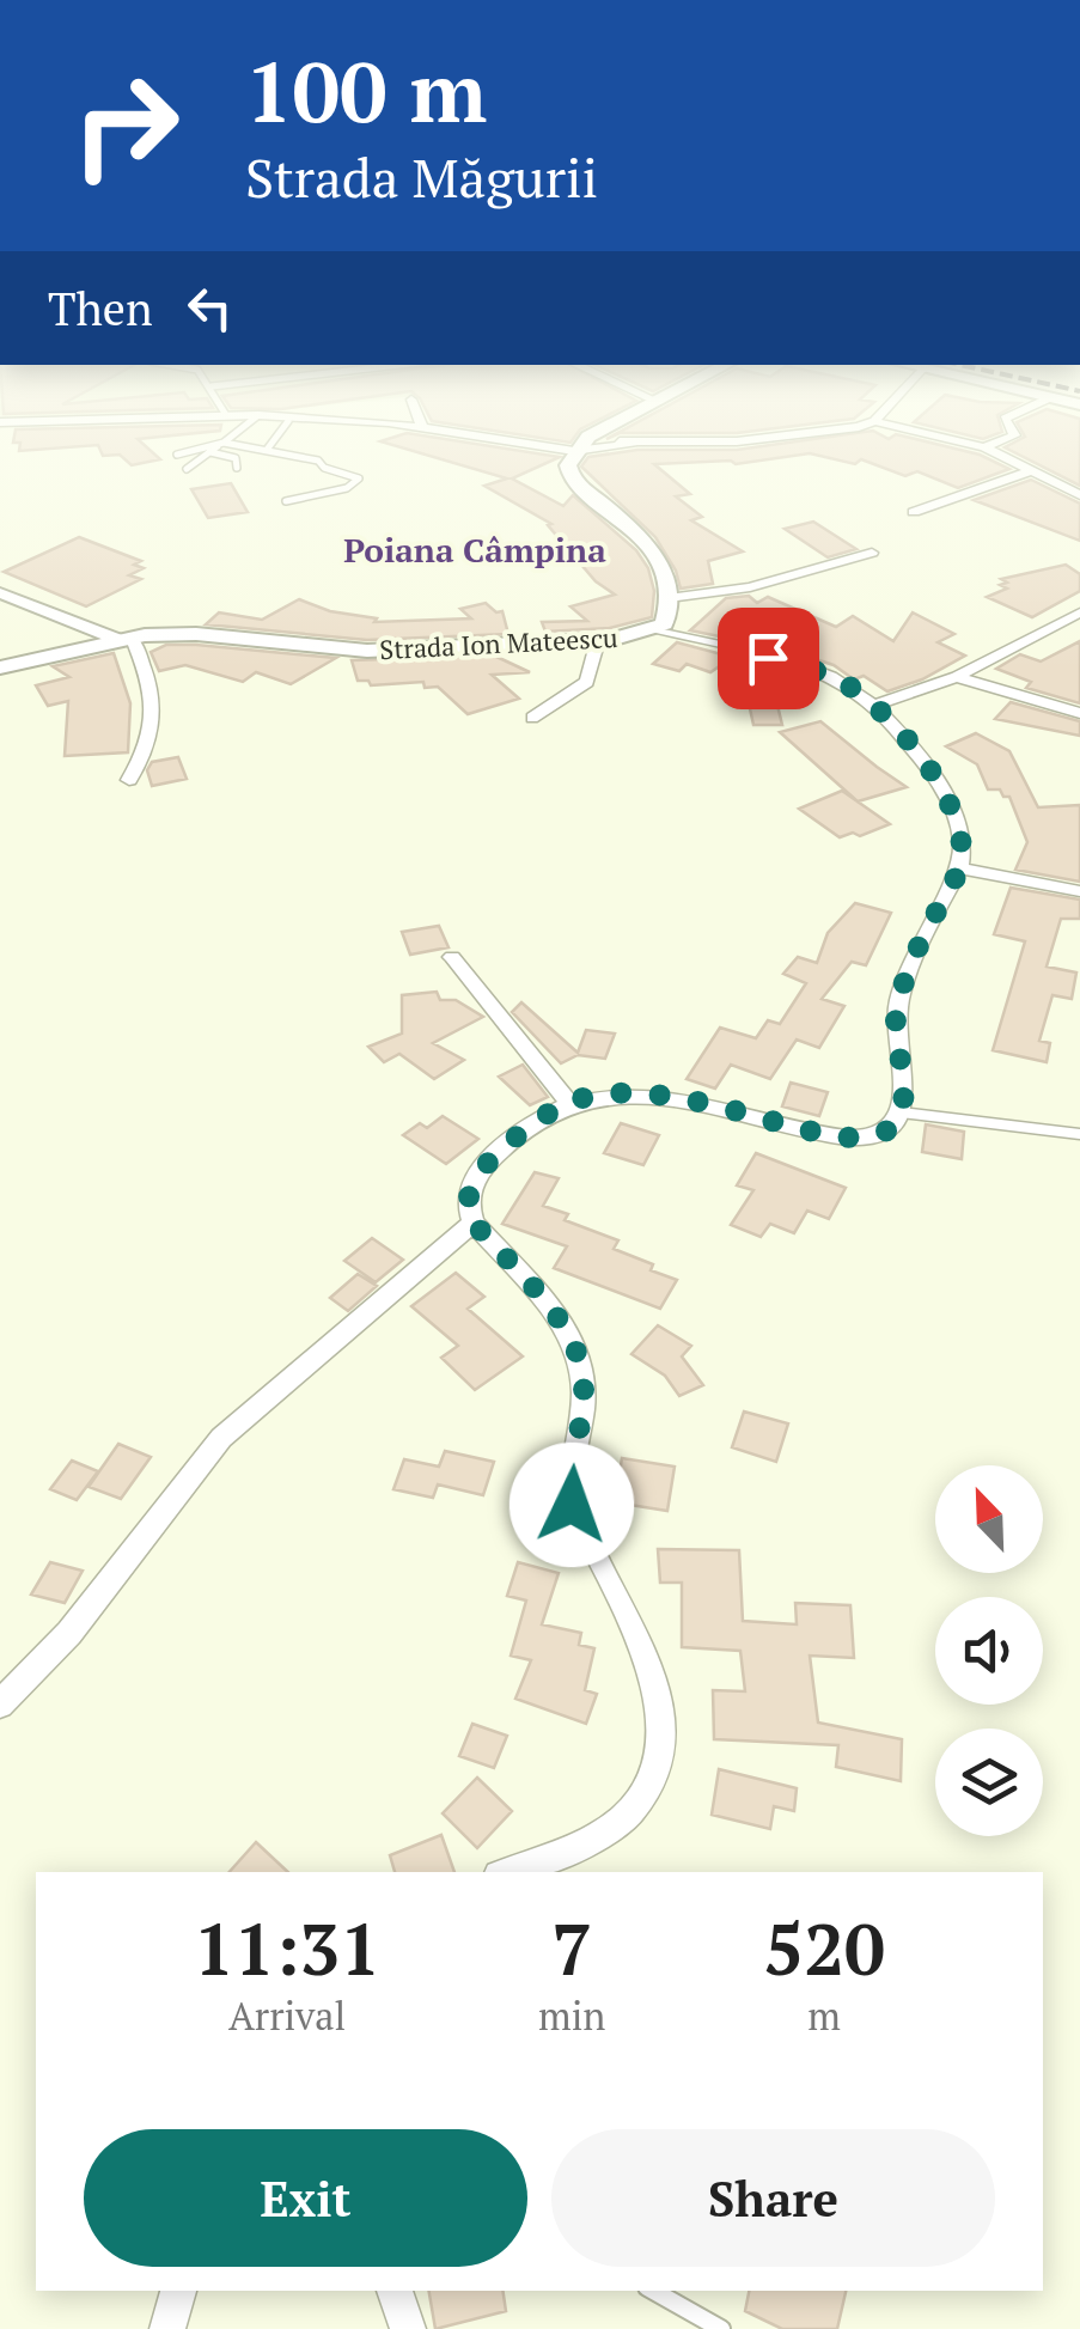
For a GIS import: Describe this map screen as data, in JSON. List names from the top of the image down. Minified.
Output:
{"streets":{"main road":["Strada Ion Mateescu"]},"districts":["Poiana Câmpina"],"north":"top left","page":{"turn":["100 m","Strada Măgurii"],"then":"Then","eta":["11:31","Arrival","7","min","520","m"],"buttons":["Exit","Share"]}}
